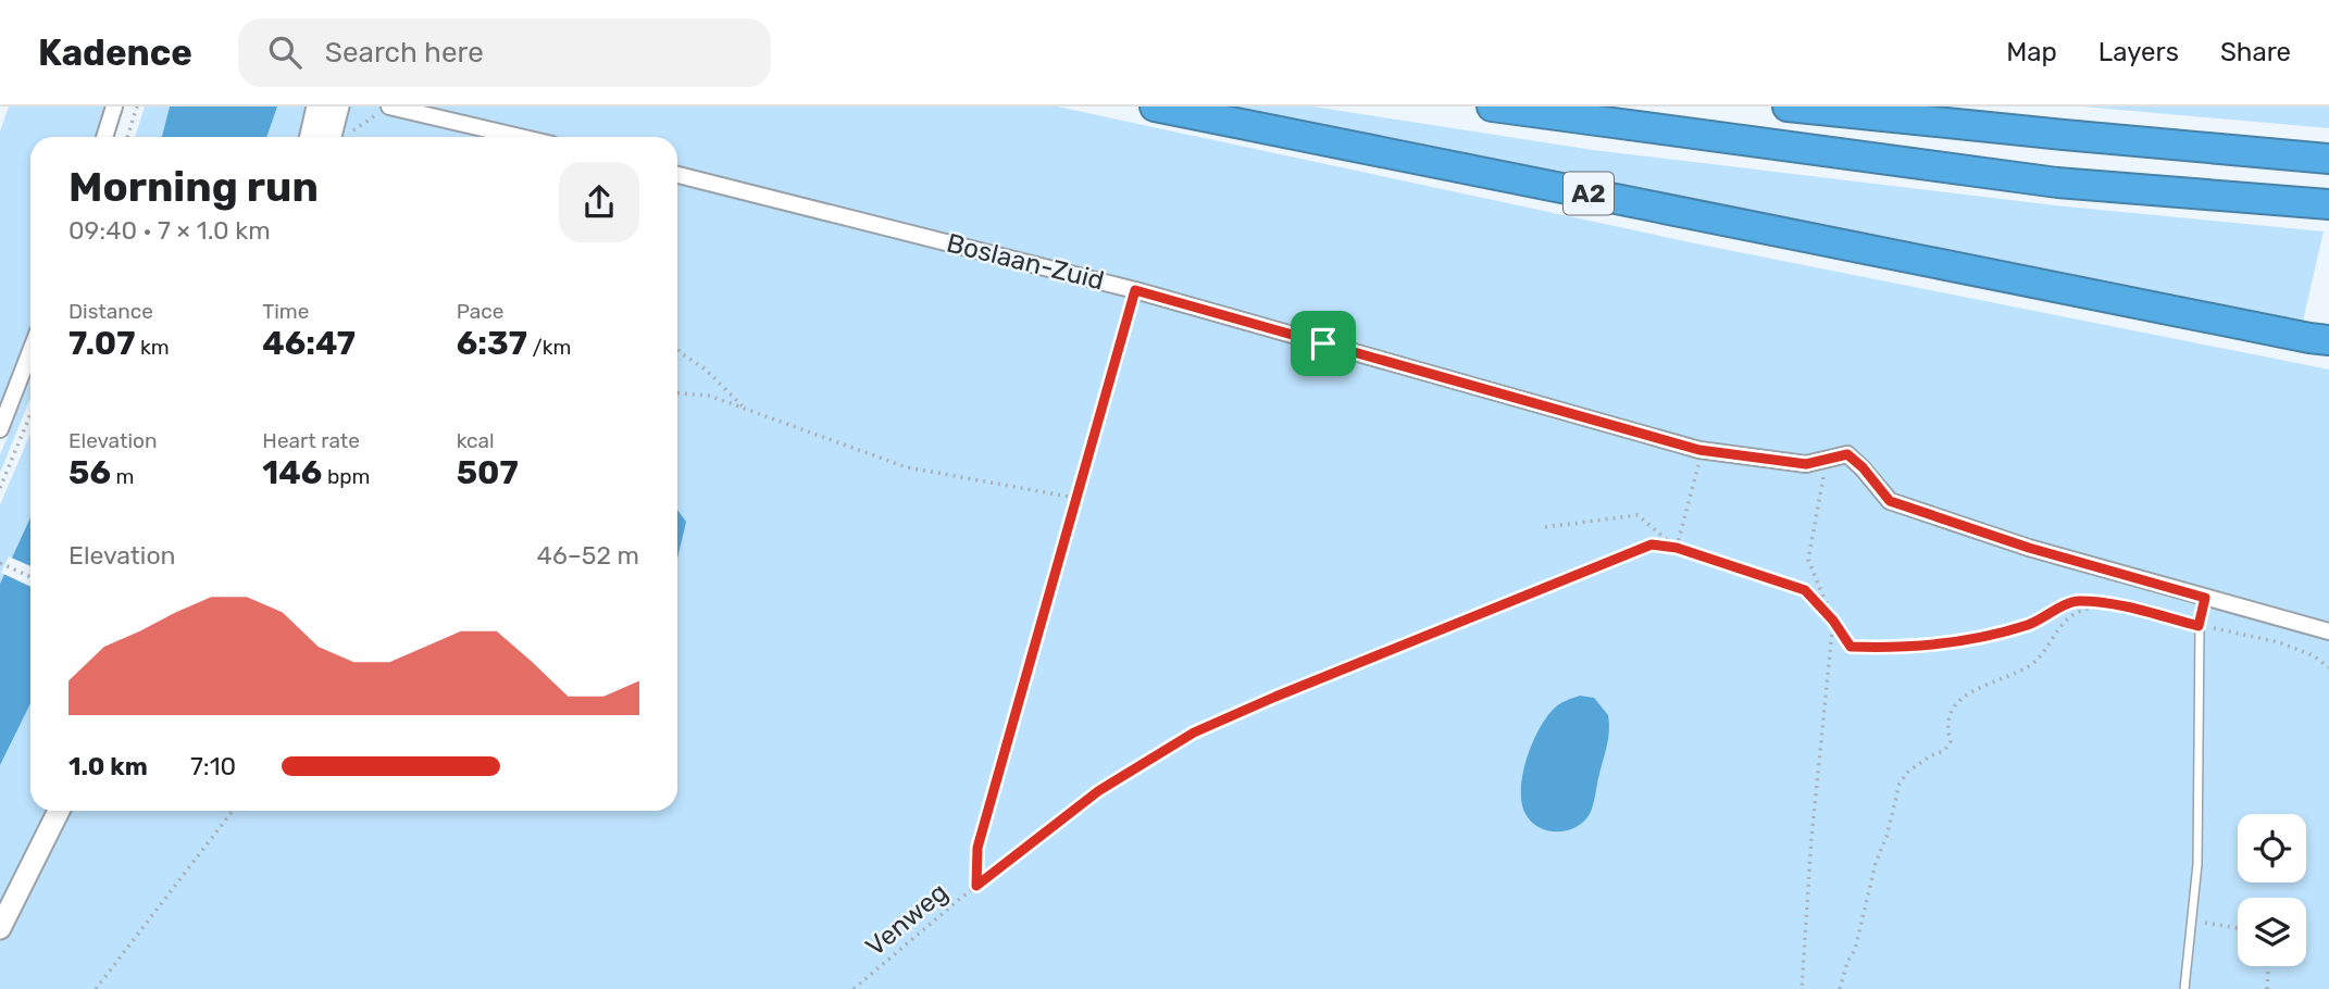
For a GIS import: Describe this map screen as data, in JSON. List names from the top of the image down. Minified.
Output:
{"streets":{"highway":["A2"],"street":["Boslaan-Zuid"],"path":["Venweg"]},"page":{"header":"Kadence","search":"Search here","nav":["Map","Layers","Share"],"heading":["Morning run","09:40 · 7 × 1.0 km"],"stats":[["Distance","7.07 km"],["Time","46:47"],["Pace","6:37 /km"],["Elevation","56 m"],["Heart rate","146 bpm"],["kcal","507"]],"chart":["Elevation","46–52 m"],"list":[{"name":"1.0 km","note":"7:10"}]}}
